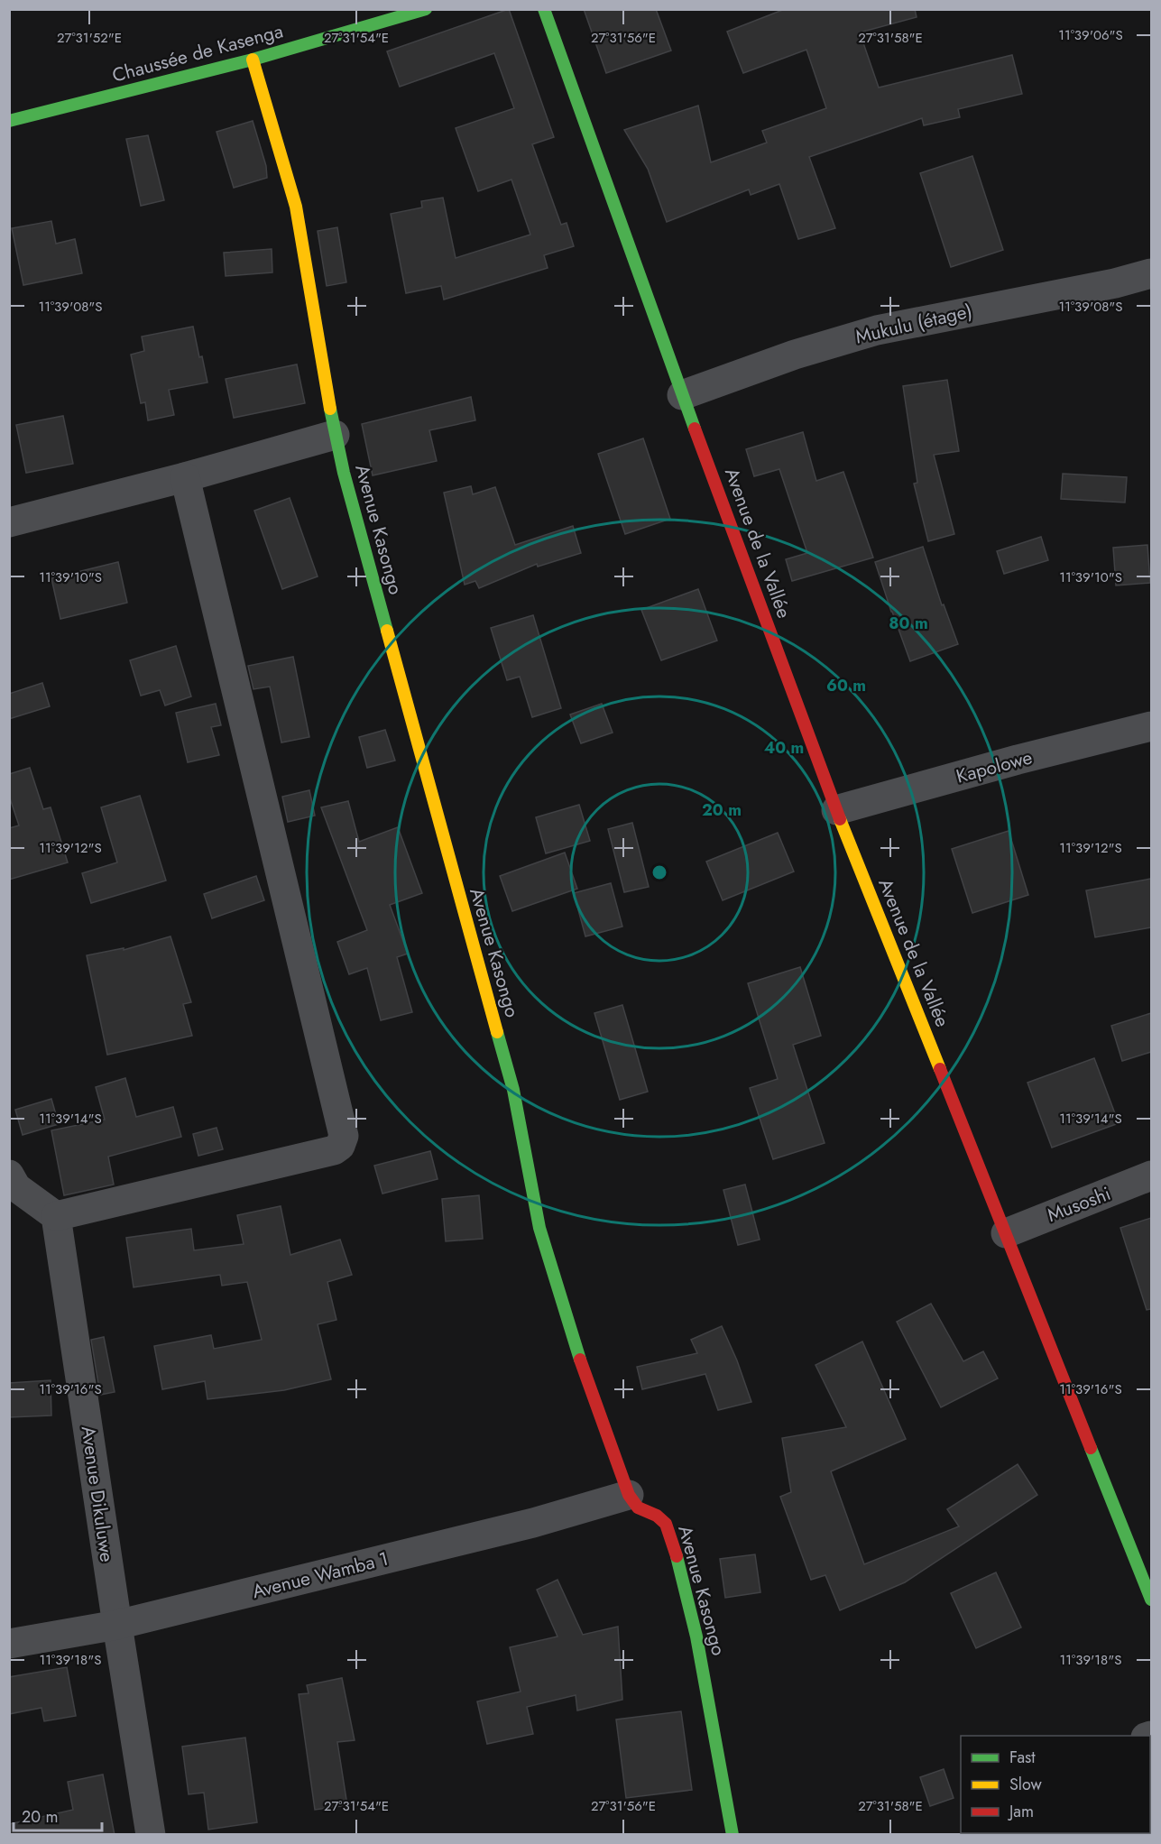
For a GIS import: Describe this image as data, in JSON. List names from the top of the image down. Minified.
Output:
{"streets":{"street":["Chaussée de Kasenga","Mukulu (étage)","Avenue Kasongo","Avenue de la Vallée","Kapolowe","Musoshi","Avenue Dikuluwe","Avenue Wamba 1"]},"crossings":[["Chaussée de Kasenga","Avenue Kasongo"],["Mukulu (étage)","Avenue de la Vallée"],["Avenue Kasongo","Avenue Wamba 1"],["Avenue de la Vallée","Kapolowe"],["Avenue de la Vallée","Musoshi"],["Avenue Dikuluwe","Avenue Wamba 1"]],"legend":["Fast","Slow","Jam"],"scale_bar":"20 m","coordinates":["11°39'06\"S","27°31'52\"E","27°31'54\"E","27°31'56\"E","27°31'58\"E","11°39'08\"S","11°39'10\"S","11°39'12\"S","11°39'14\"S","11°39'16\"S","11°39'18\"S"],"rings":["80 m","60 m","40 m","20 m"]}
